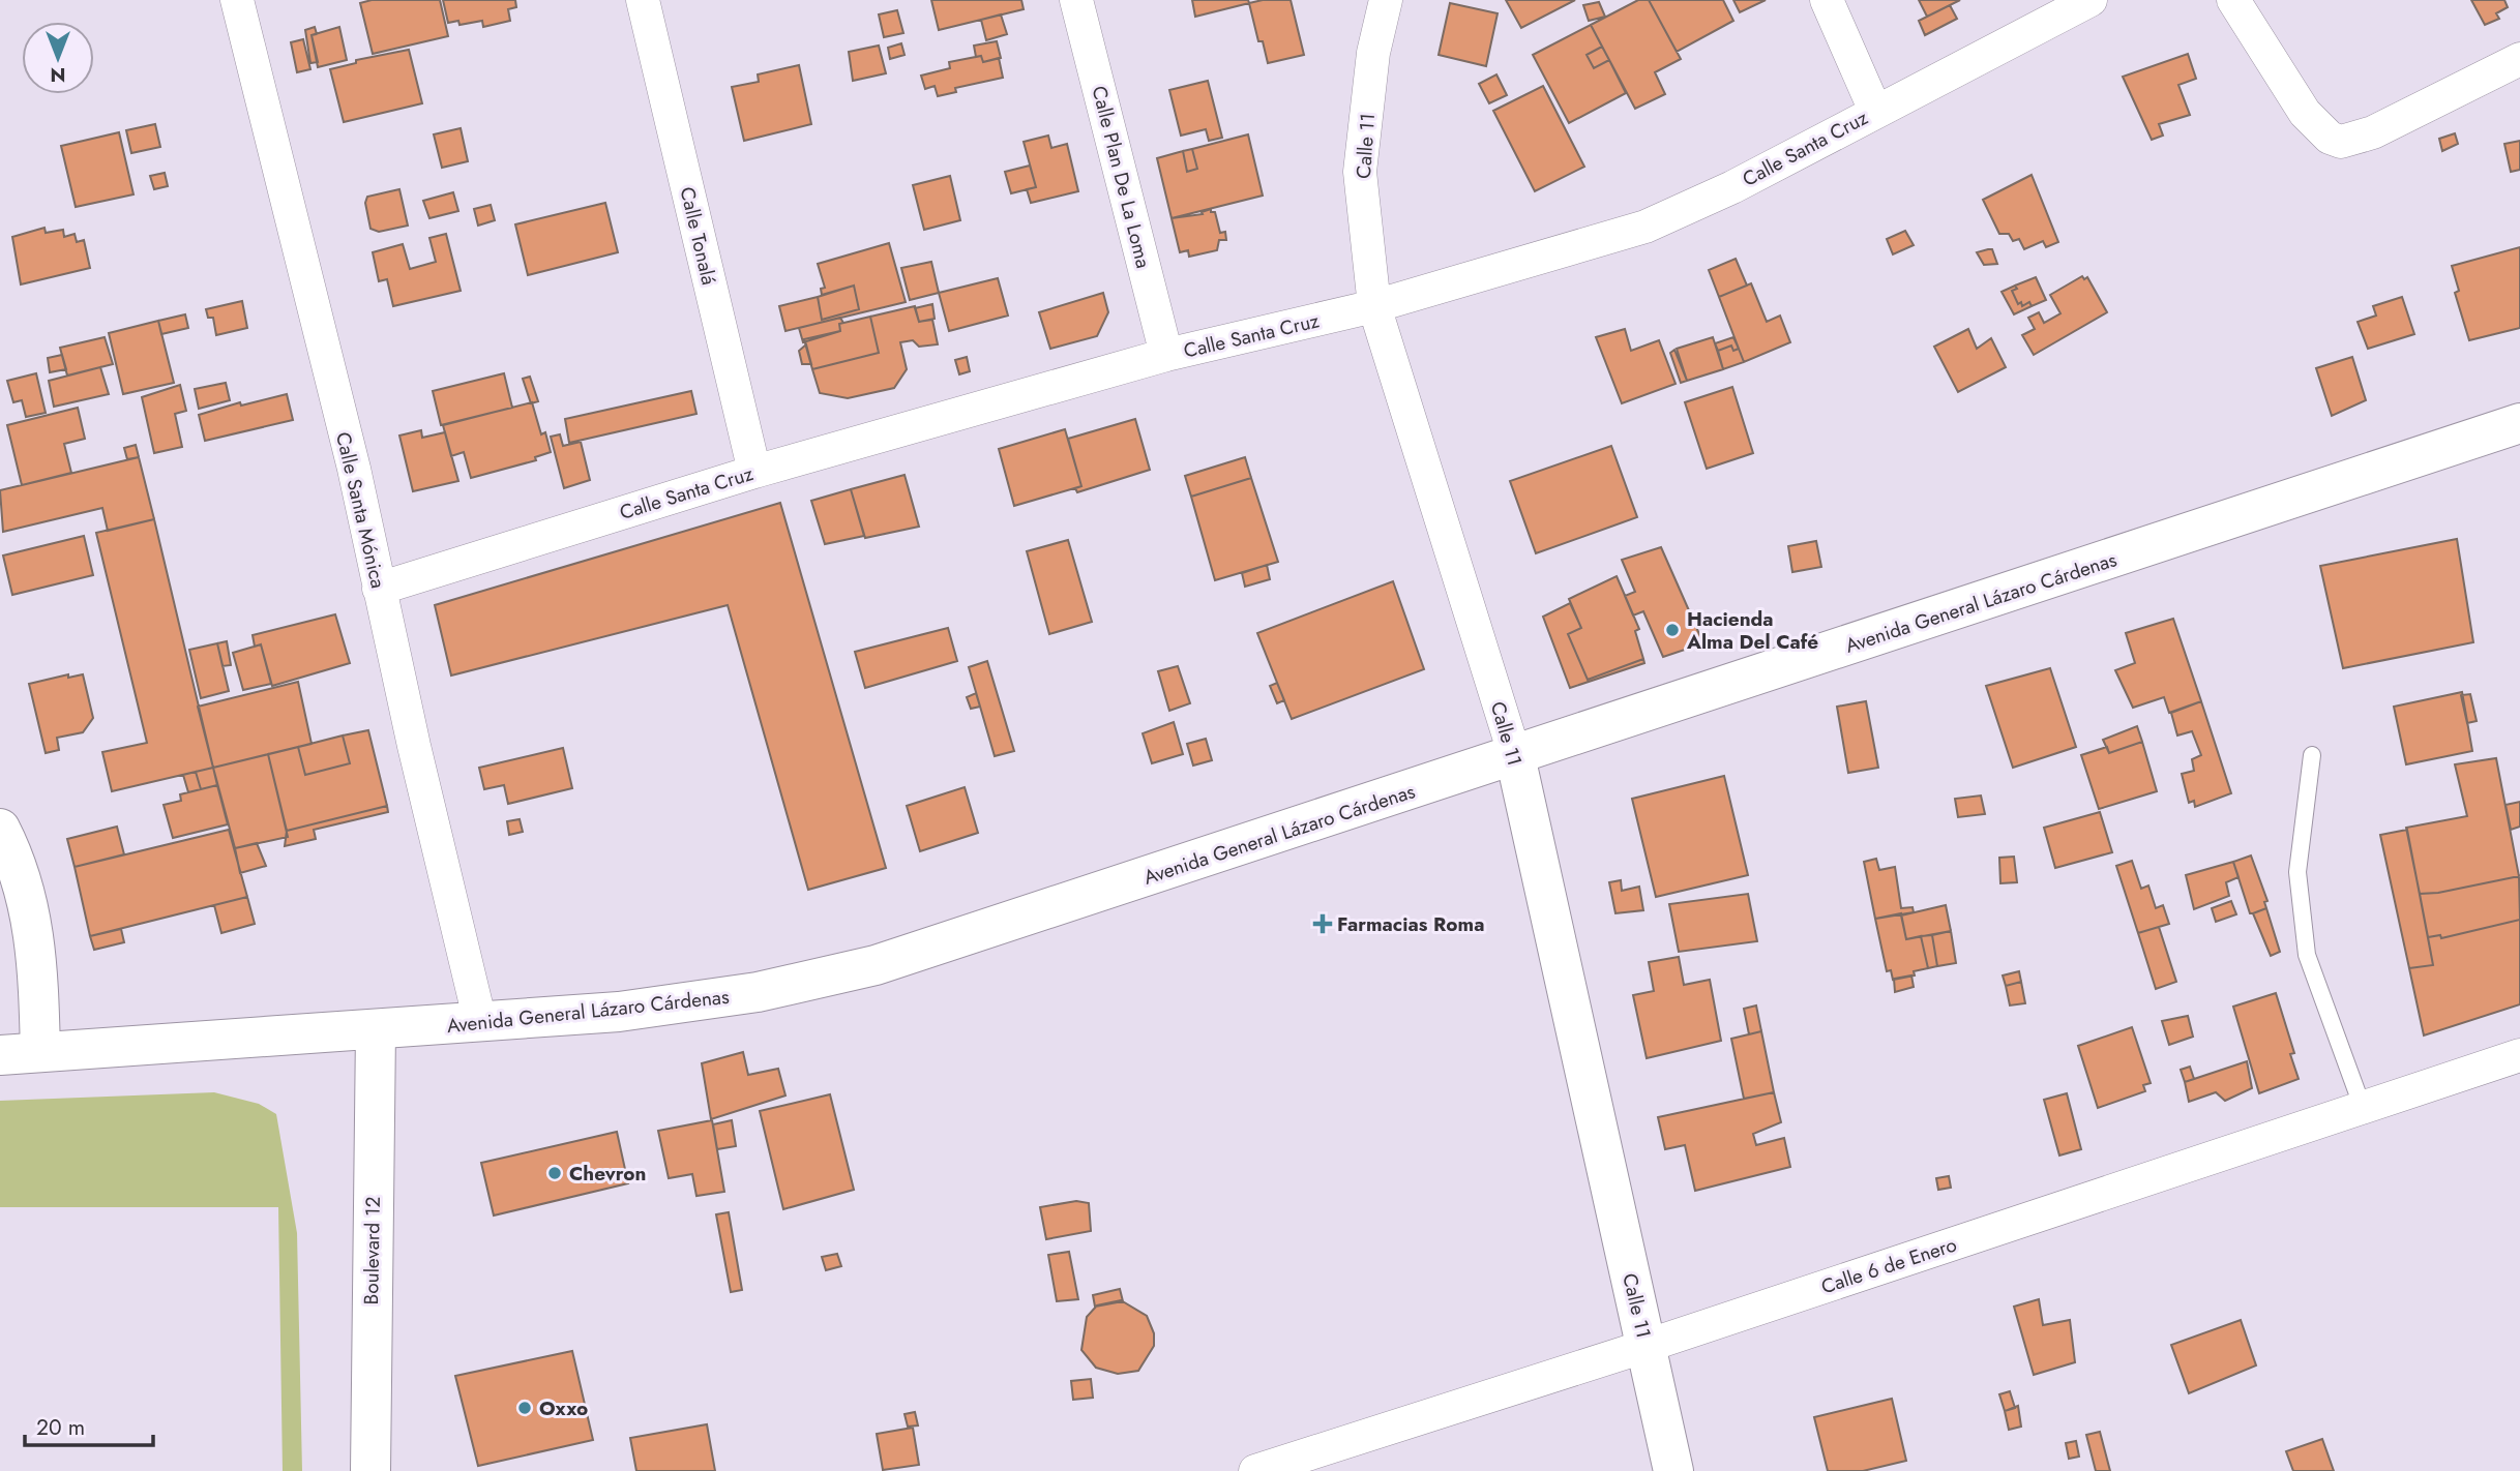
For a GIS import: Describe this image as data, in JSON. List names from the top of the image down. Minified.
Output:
{"streets":{"main road":["Calle 11","Avenida General Lázaro Cárdenas","Boulevard 12"],"street":["Calle Santa Cruz","Calle Plan De La Loma","Calle Tonalá","Calle Santa Mónica","Calle 6 de Enero"]},"crossings":[["Calle 11","Calle Santa Cruz"],["Calle 11","Avenida General Lázaro Cárdenas"],["Calle 11","Calle 6 de Enero"],["Calle Santa Cruz","Calle Plan De La Loma"],["Calle Santa Cruz","Calle Tonalá"],["Calle Santa Cruz","Calle Santa Mónica"],["Calle Santa Mónica","Avenida General Lázaro Cárdenas"],["Avenida General Lázaro Cárdenas","Boulevard 12"]],"places":{"other":["Hacienda Alma Del Café","Chevron","Oxxo"],"health":["Farmacias Roma"]},"scale_bar":"20 m","north":"bottom"}
